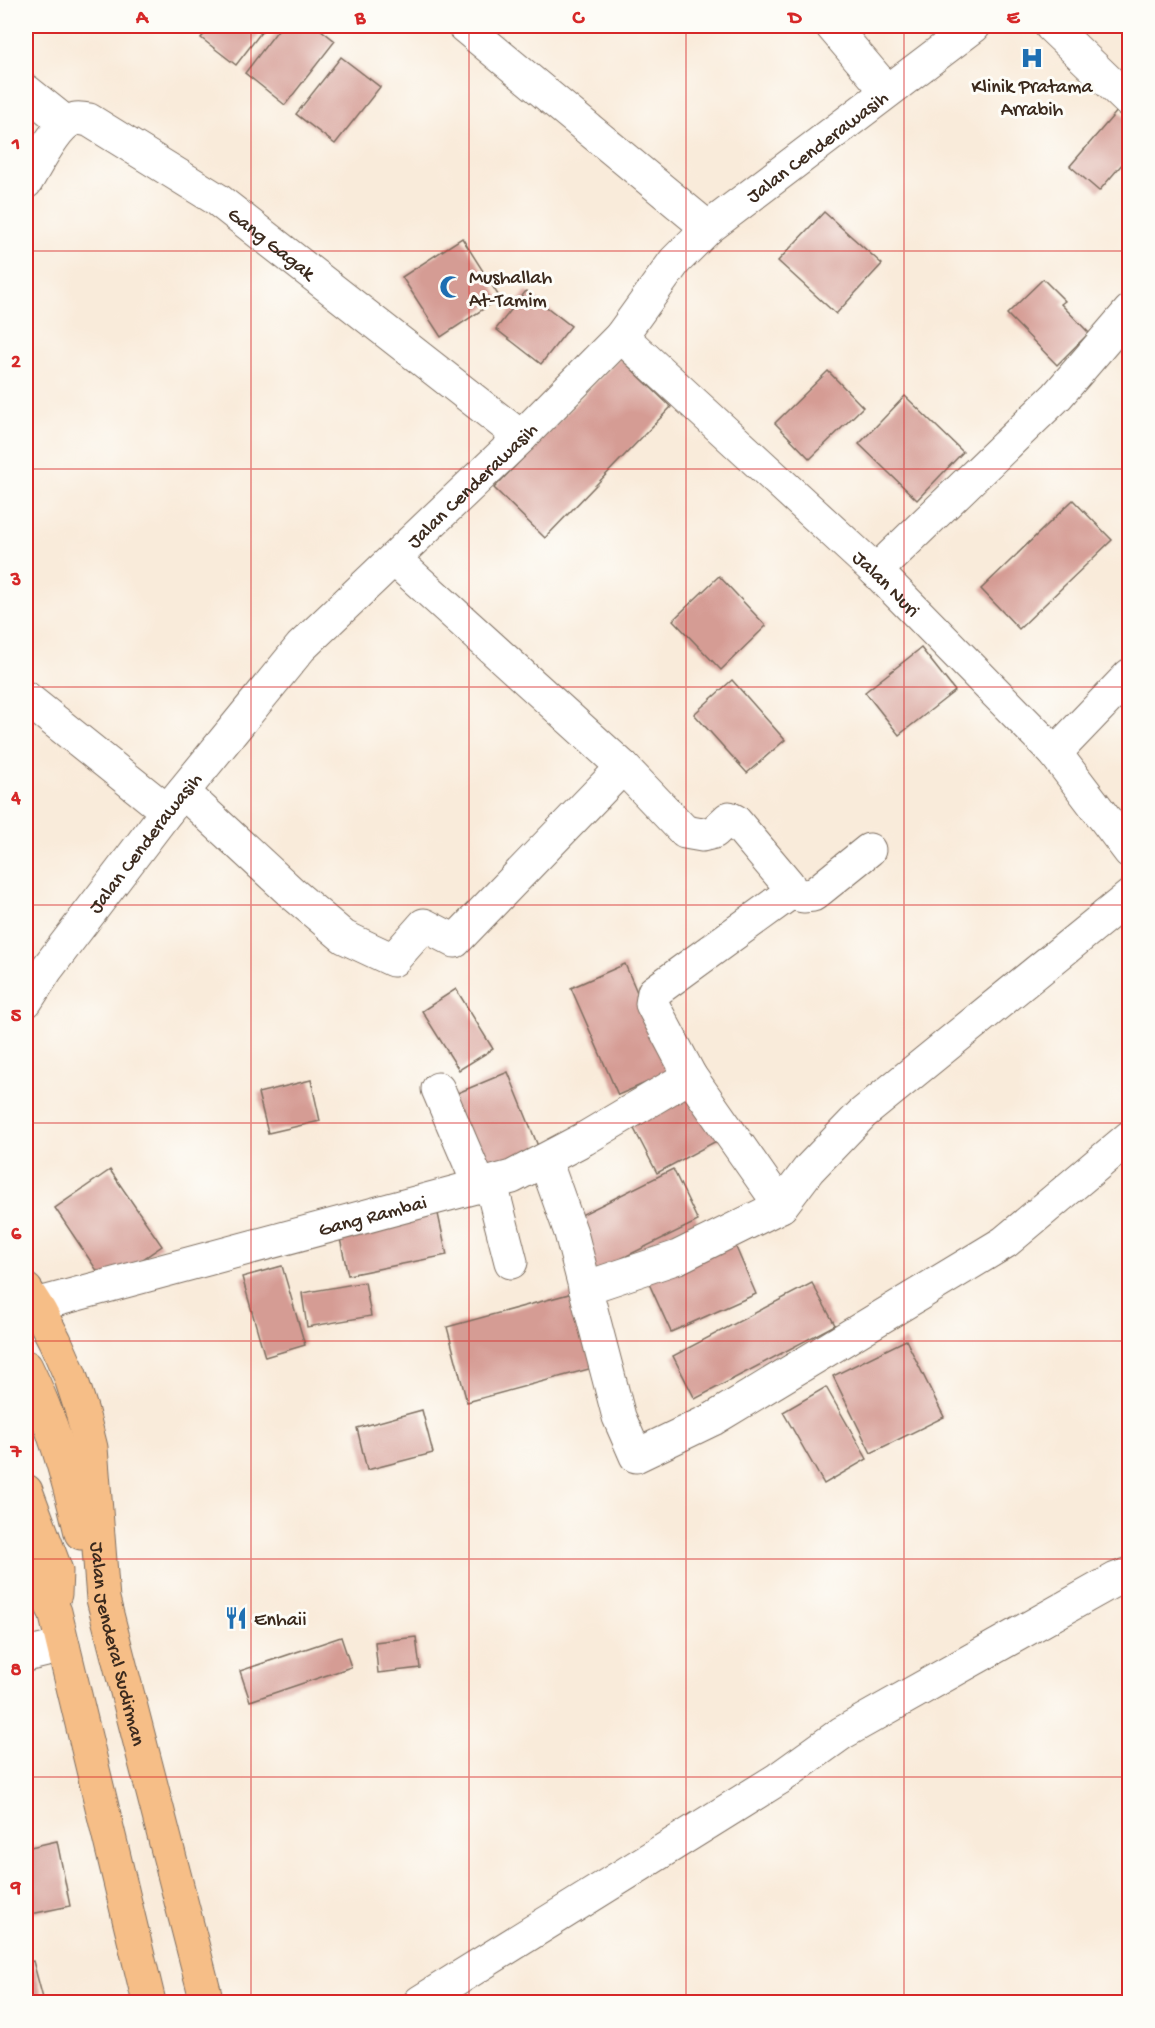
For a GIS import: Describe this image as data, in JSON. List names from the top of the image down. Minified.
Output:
{"streets":{"main road":["Jalan Jenderal Sudirman"],"street":["Jalan Cenderawasih","Gang Gagak","Jalan Nuri","Gang Rambai"]},"crossings":[["Jalan Cenderawasih","Gang Gagak"],["Jalan Cenderawasih","Jalan Nuri"],["Gang Rambai","Jalan Jenderal Sudirman"]],"places":{"hospital":["Klinik Pratama Arrabih"],"mosque":["Mushallah At-Tamim"],"restaurant":["Enhaii"]},"grid":{"columns":["A","B","C","D","E"],"rows":["1","2","3","4","5","6","7","8","9"]}}
